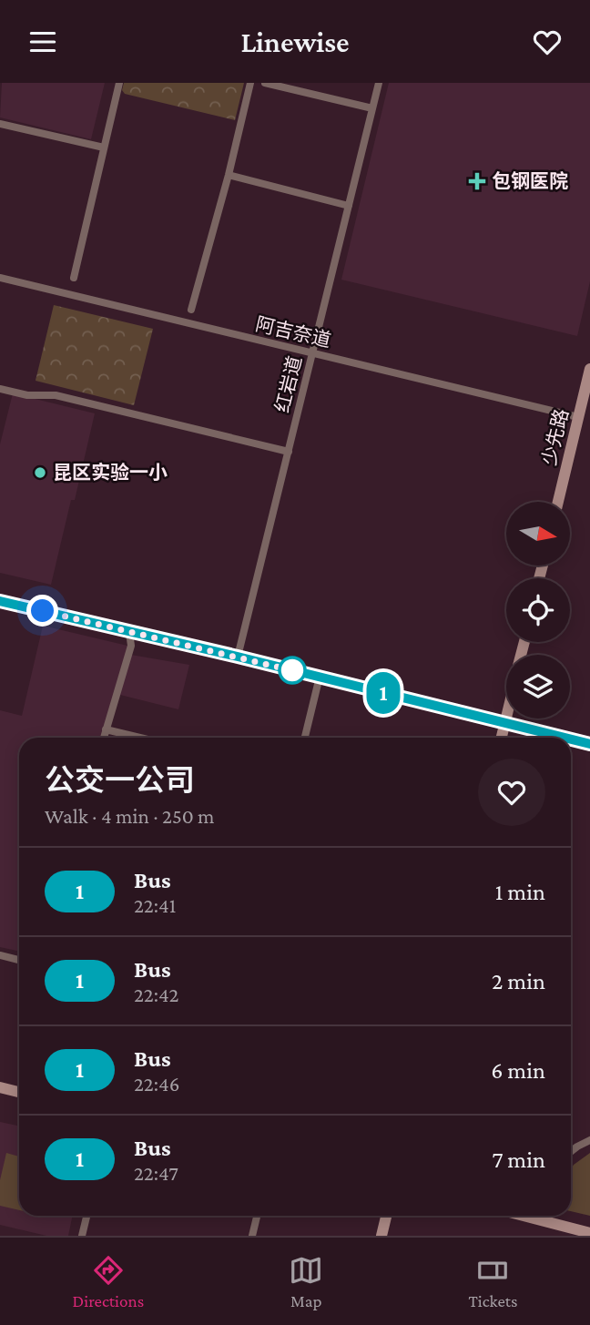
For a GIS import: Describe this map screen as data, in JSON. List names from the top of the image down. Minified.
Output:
{"streets":{"main road":["少先路"],"street":["阿吉奈道","红岩道"]},"crossings":[["阿吉奈道","红岩道"],["阿吉奈道","少先路"]],"places":{"health":["包钢医院"],"other":["昆区实验一小"]},"lines":["bus line 1"],"north":"right","page":{"header":"Linewise","on_map":"1","heading":["公交一公司","Walk · 4 min · 250 m"],"list":[{"mark":"1","name":"Bus","note":"22:41","value":"1 min"},{"mark":"1","name":"Bus","note":"22:42","value":"2 min"},{"mark":"1","name":"Bus","note":"22:46","value":"6 min"},{"mark":"1","name":"Bus","note":"22:47","value":"7 min"}],"tabs":["Directions","Map","Tickets"]}}
